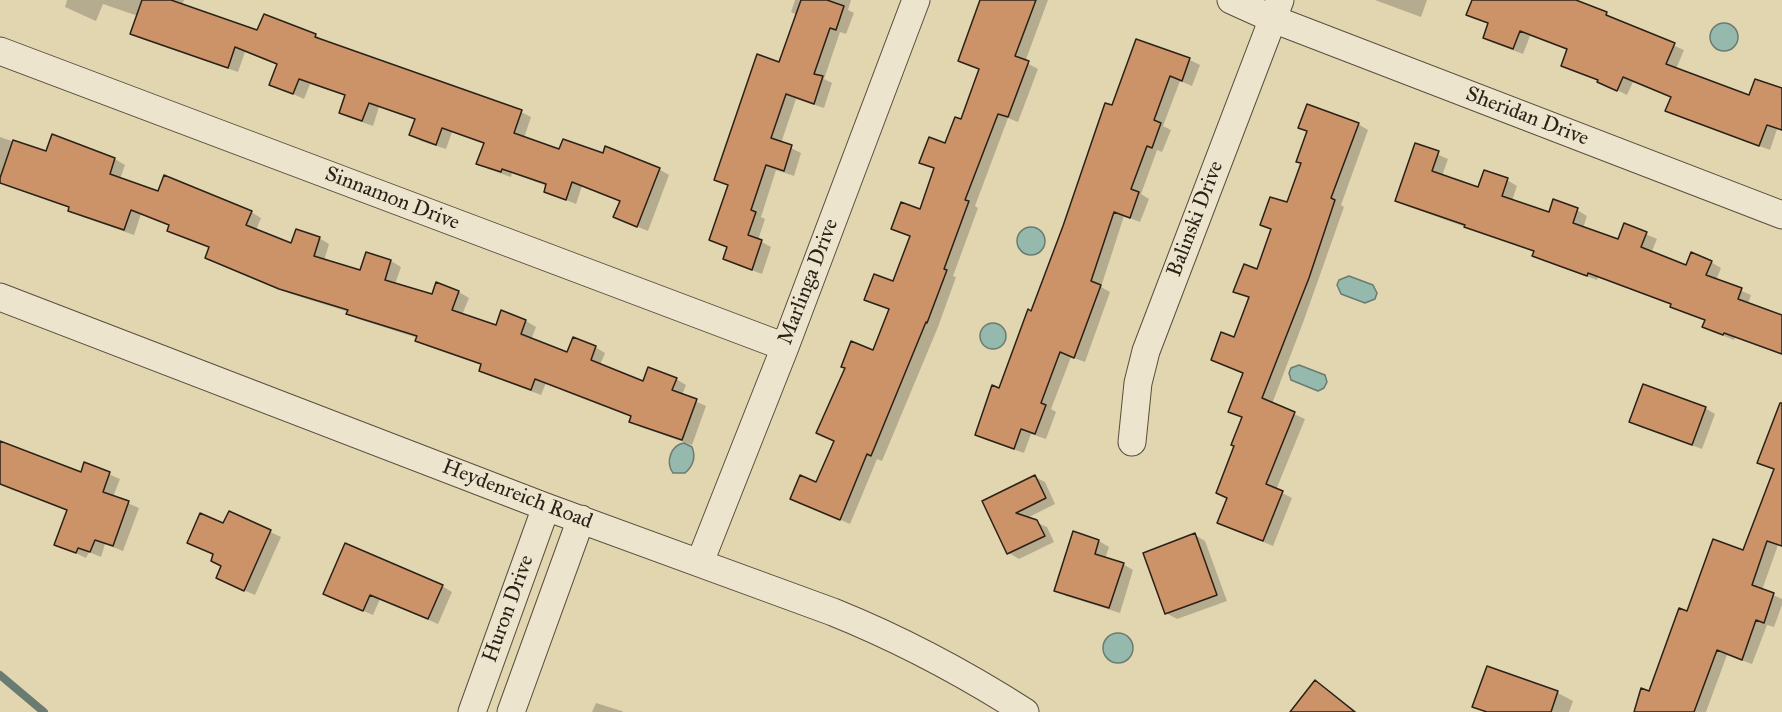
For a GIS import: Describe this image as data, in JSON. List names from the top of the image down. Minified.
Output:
{"streets":{"street":["Sheridan Drive","Sinnamon Drive","Balinski Drive","Marlinga Drive","Heydenreich Road","Huron Drive"]},"crossings":[["Sheridan Drive","Balinski Drive"],["Sinnamon Drive","Marlinga Drive"],["Marlinga Drive","Heydenreich Road"],["Heydenreich Road","Huron Drive"]]}
